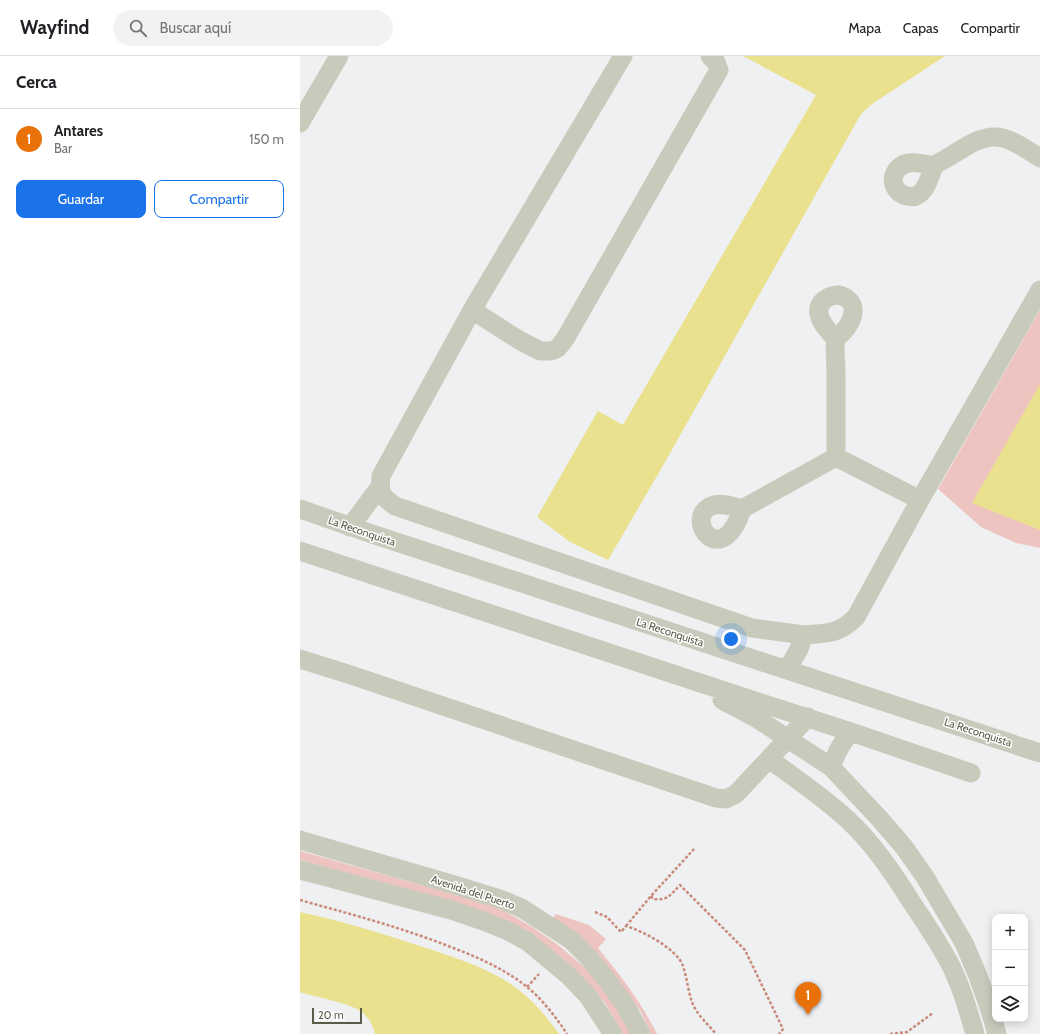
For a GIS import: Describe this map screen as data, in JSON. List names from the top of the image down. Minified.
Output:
{"streets":{"street":["La Reconquista","Avenida del Puerto"]},"scale_bar":"20 m","page":{"header":"Wayfind","search":"Buscar aquí","nav":["Mapa","Capas","Compartir"],"heading":"Cerca","list":[{"mark":"1","name":"Antares","note":"Bar","value":"150 m"}],"buttons":["Guardar","Compartir"],"map_buttons":["+","−"],"pins":"1","scale":"20 m"}}
